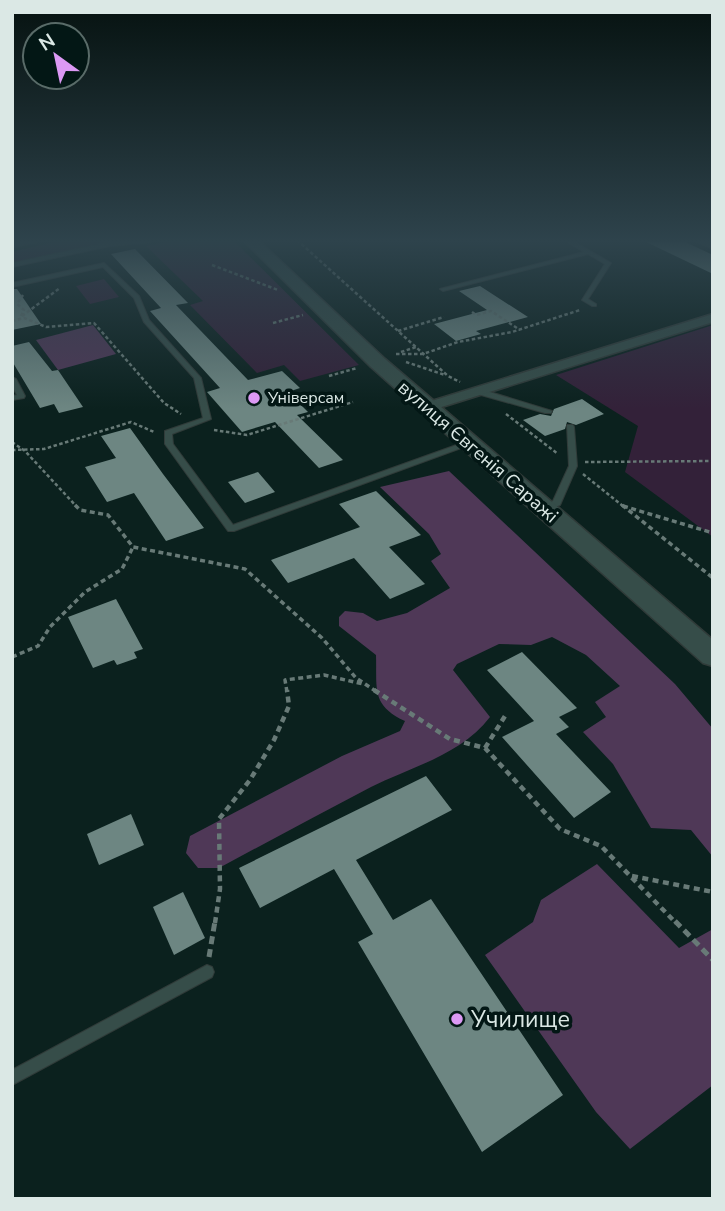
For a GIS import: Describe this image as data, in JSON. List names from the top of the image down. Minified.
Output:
{"streets":{"main road":["вулиця Євгенія Саражі"]},"places":["Універсам","Училище"],"north":"top left"}
